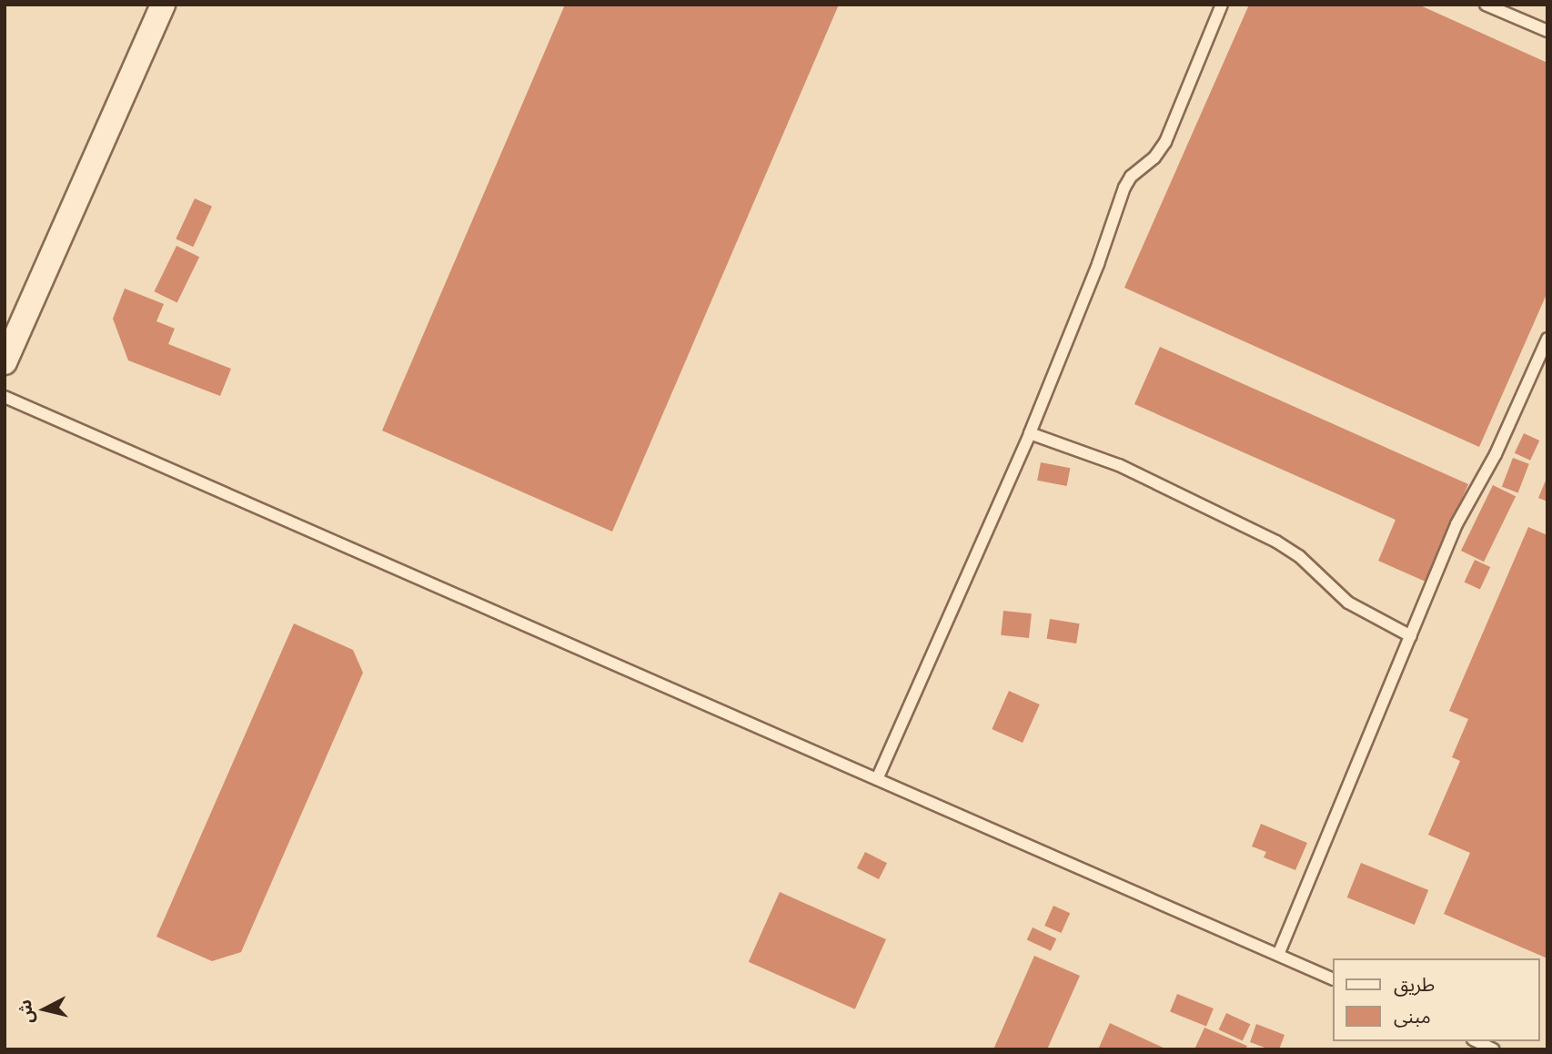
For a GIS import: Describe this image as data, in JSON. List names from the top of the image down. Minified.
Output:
{"legend":["طريق","مبنى"],"north":"left"}
